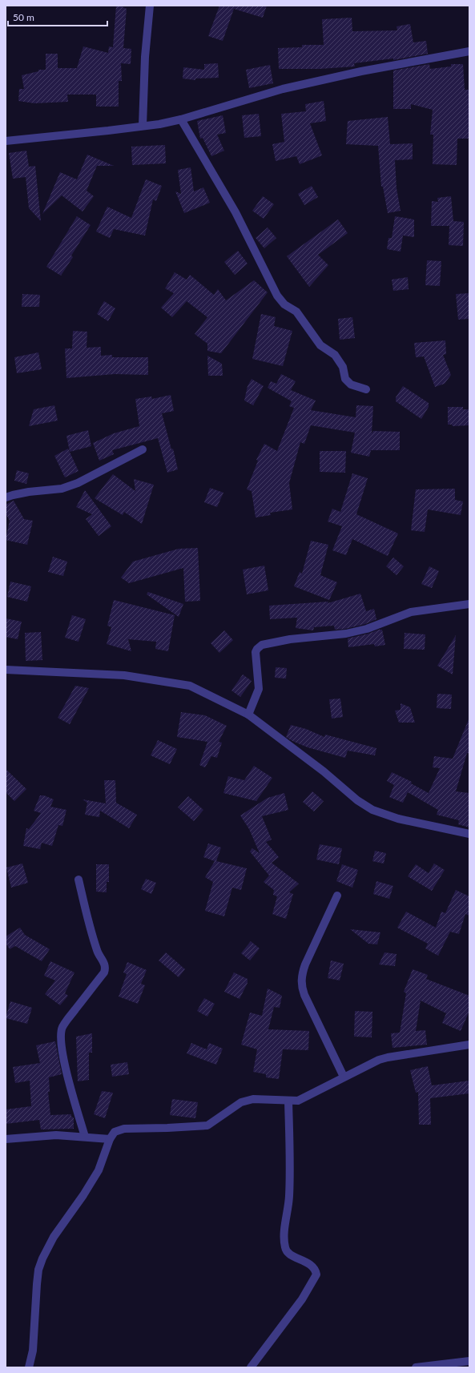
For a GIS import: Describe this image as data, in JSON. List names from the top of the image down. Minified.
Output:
{"scale_bar":"50 m"}
